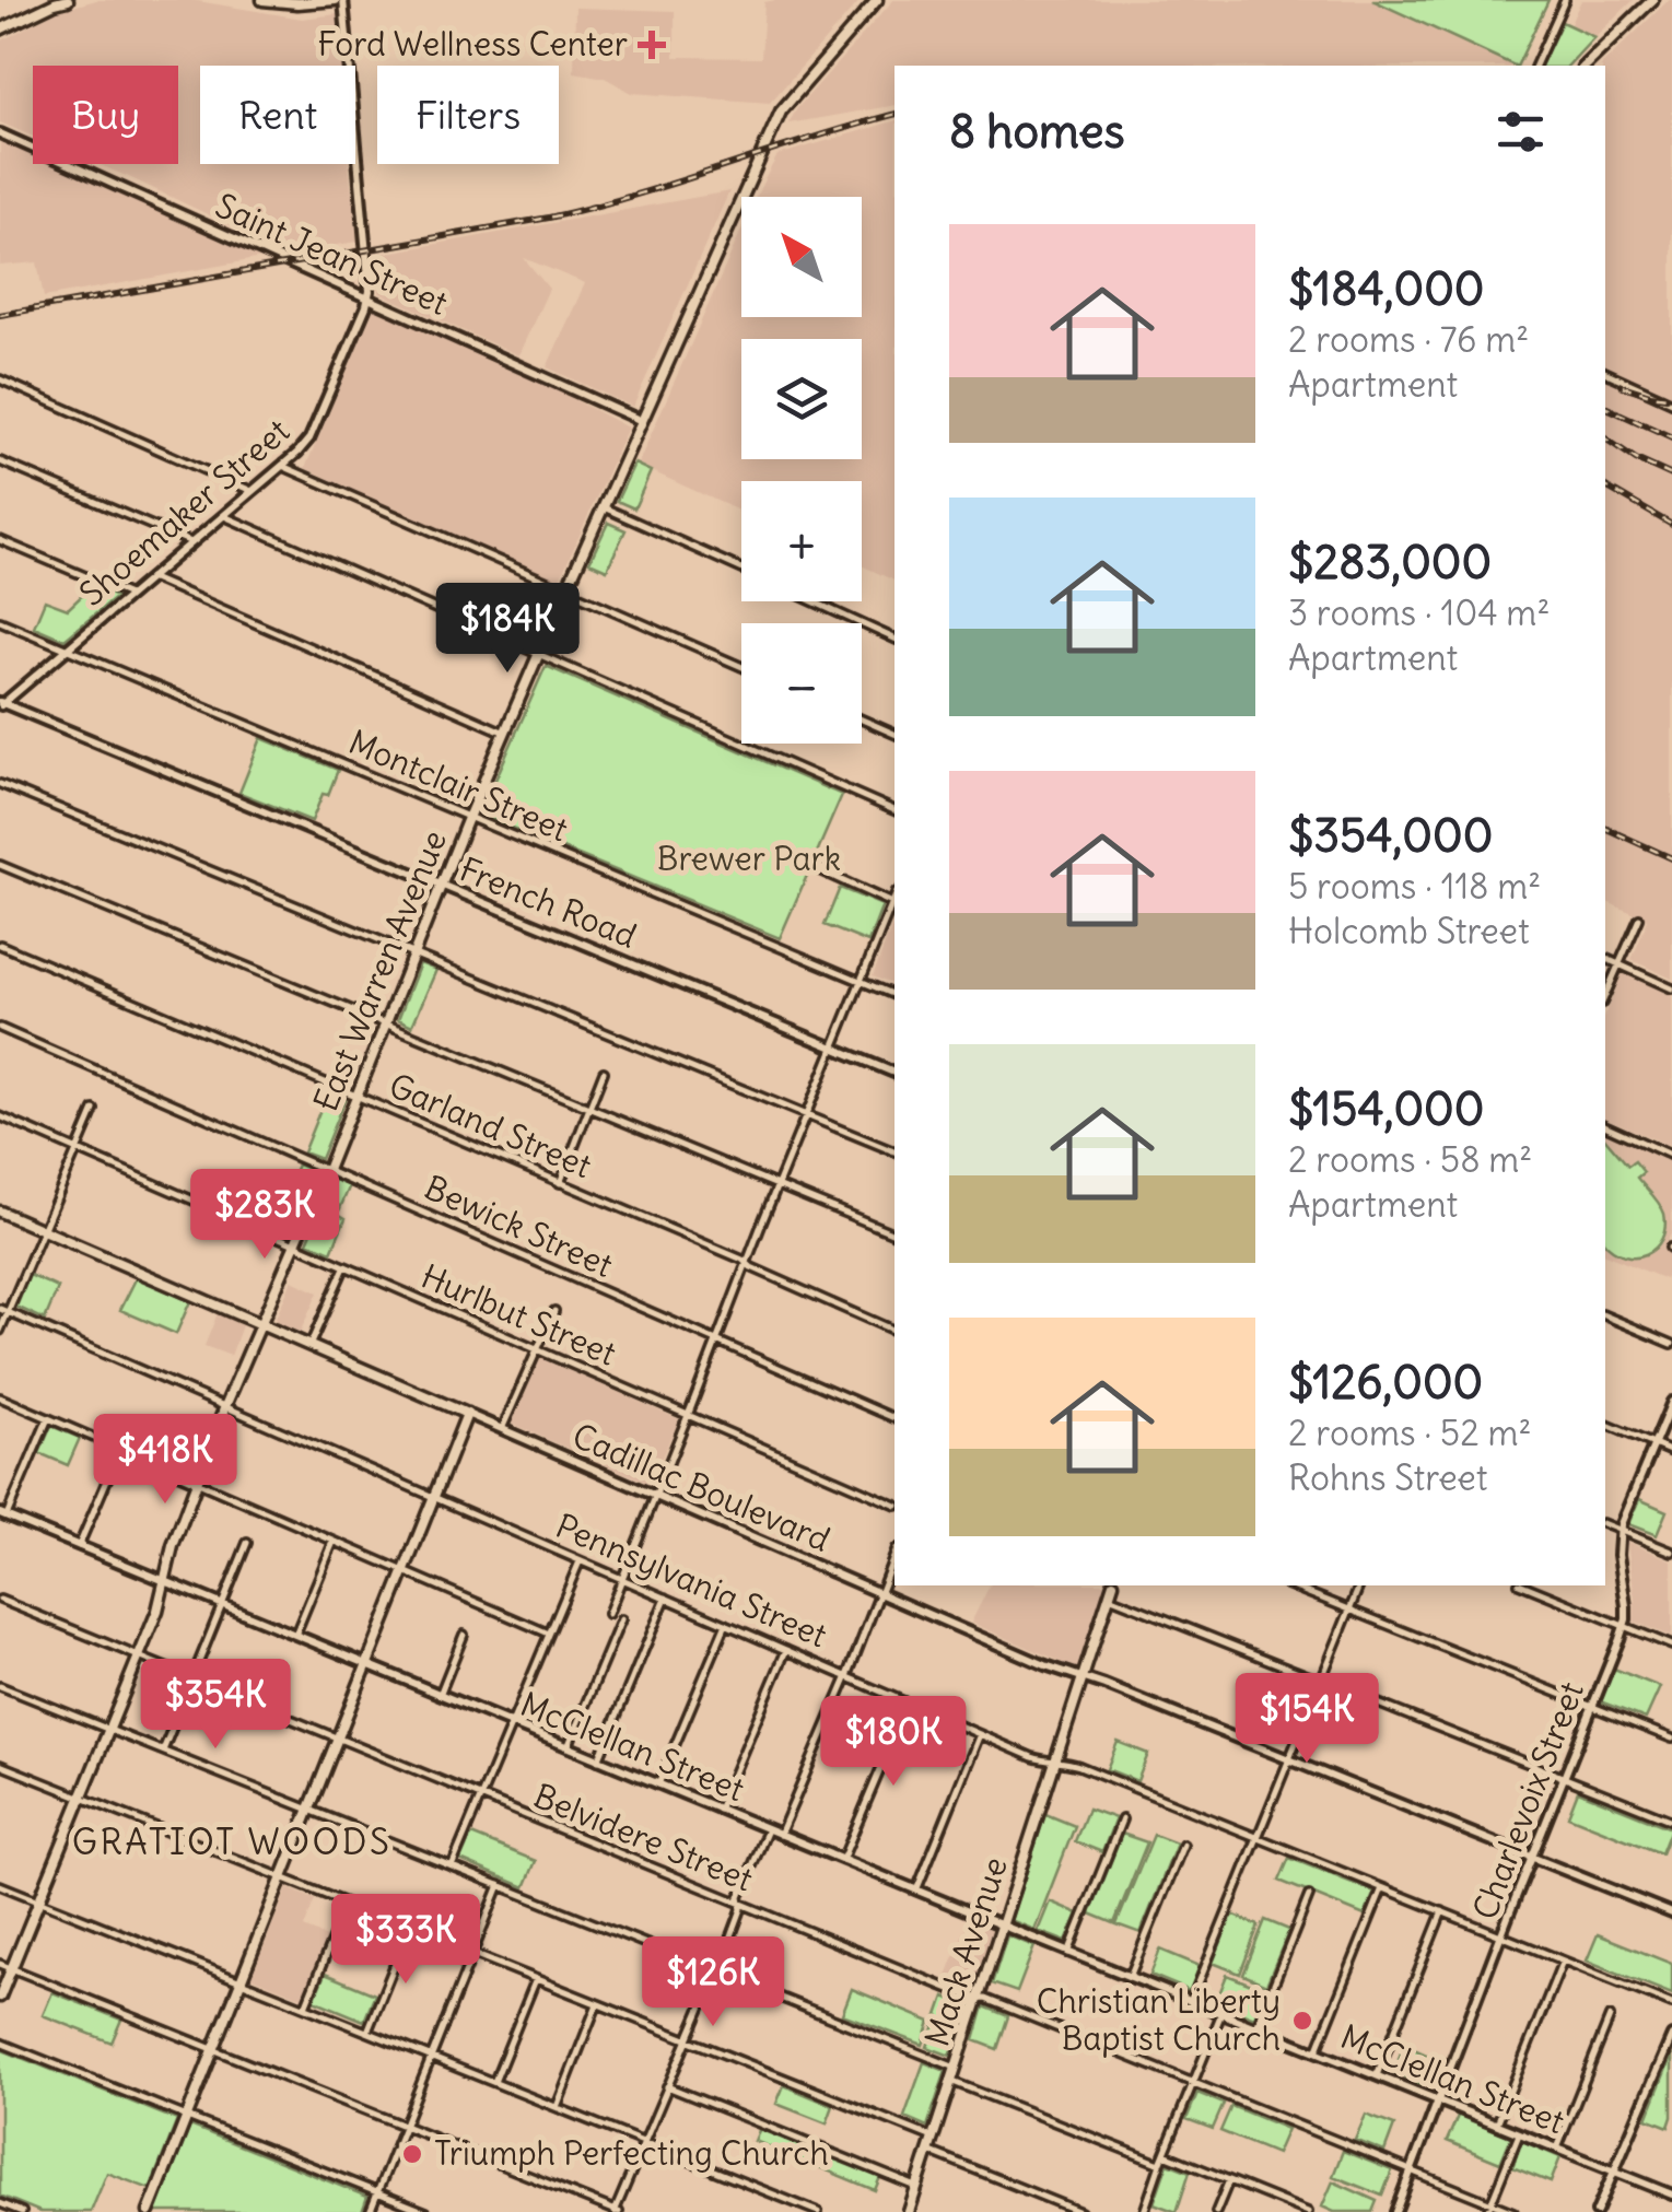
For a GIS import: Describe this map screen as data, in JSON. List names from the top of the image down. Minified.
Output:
{"streets":{"main road":["East Warren Avenue","Cadillac Boulevard","Mack Avenue"],"street":["Saint Jean Street","Shoemaker Street","Montclair Street","French Road","Garland Street","Bewick Street","Hurlbut Street","Pennsylvania Street","McClellan Street","Charlevoix Street","Belvidere Street"]},"crossings":[["Saint Jean Street","Shoemaker Street"],["Saint Jean Street","East Warren Avenue"],["Shoemaker Street","Montclair Street"],["Shoemaker Street","French Road"],["Montclair Street","East Warren Avenue"],["French Road","East Warren Avenue"],["East Warren Avenue","Garland Street"],["East Warren Avenue","Bewick Street"],["East Warren Avenue","Hurlbut Street"],["East Warren Avenue","Cadillac Boulevard"],["East Warren Avenue","Pennsylvania Street"],["East Warren Avenue","McClellan Street"],["East Warren Avenue","Belvidere Street"],["Cadillac Boulevard","Charlevoix Street"],["Cadillac Boulevard","Mack Avenue"],["Pennsylvania Street","Charlevoix Street"],["Pennsylvania Street","Mack Avenue"],["McClellan Street","Charlevoix Street"],["McClellan Street","Mack Avenue"],["Charlevoix Street","Belvidere Street"],["Belvidere Street","Mack Avenue"]],"districts":["GRATIOT WOODS"],"parks":["Brewer Park"],"places":{"health":["Ford Wellness Center"],"other":["Christian Liberty Baptist Church","Triumph Perfecting Church"]},"north":"top left","page":{"chip":["Buy","Rent","Filters"],"heading":"8 homes","map_buttons":["+","−"],"list":[{"name":"$184,000","note":"2 rooms · 76 m² · Apartment"},{"name":"$283,000","note":"3 rooms · 104 m² · Apartment"},{"name":"$354,000","note":"5 rooms · 118 m² · Holcomb Street"},{"name":"$154,000","note":"2 rooms · 58 m² · Apartment"},{"name":"$126,000","note":"2 rooms · 52 m² · Rohns Street"}],"price":["$184K","$283K","$418K","$354K","$154K","$180K","$333K","$126K"]}}
